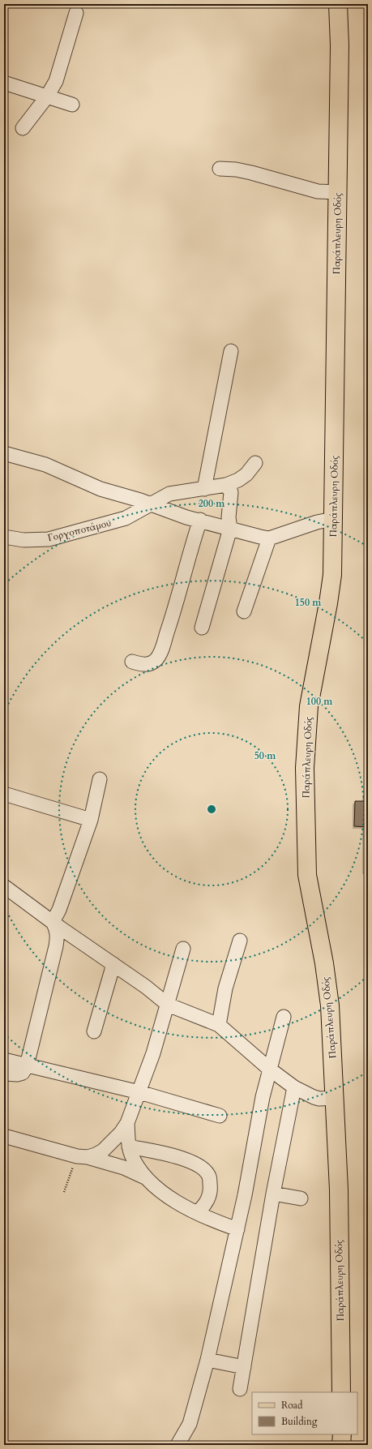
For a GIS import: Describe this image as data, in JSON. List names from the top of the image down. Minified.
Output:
{"streets":{"main road":["Παράπλευρη Οδός"],"street":["Γοργοποτάμου"]},"legend":["Road","Building"],"rings":["200 m","150 m","100 m","50 m"]}
